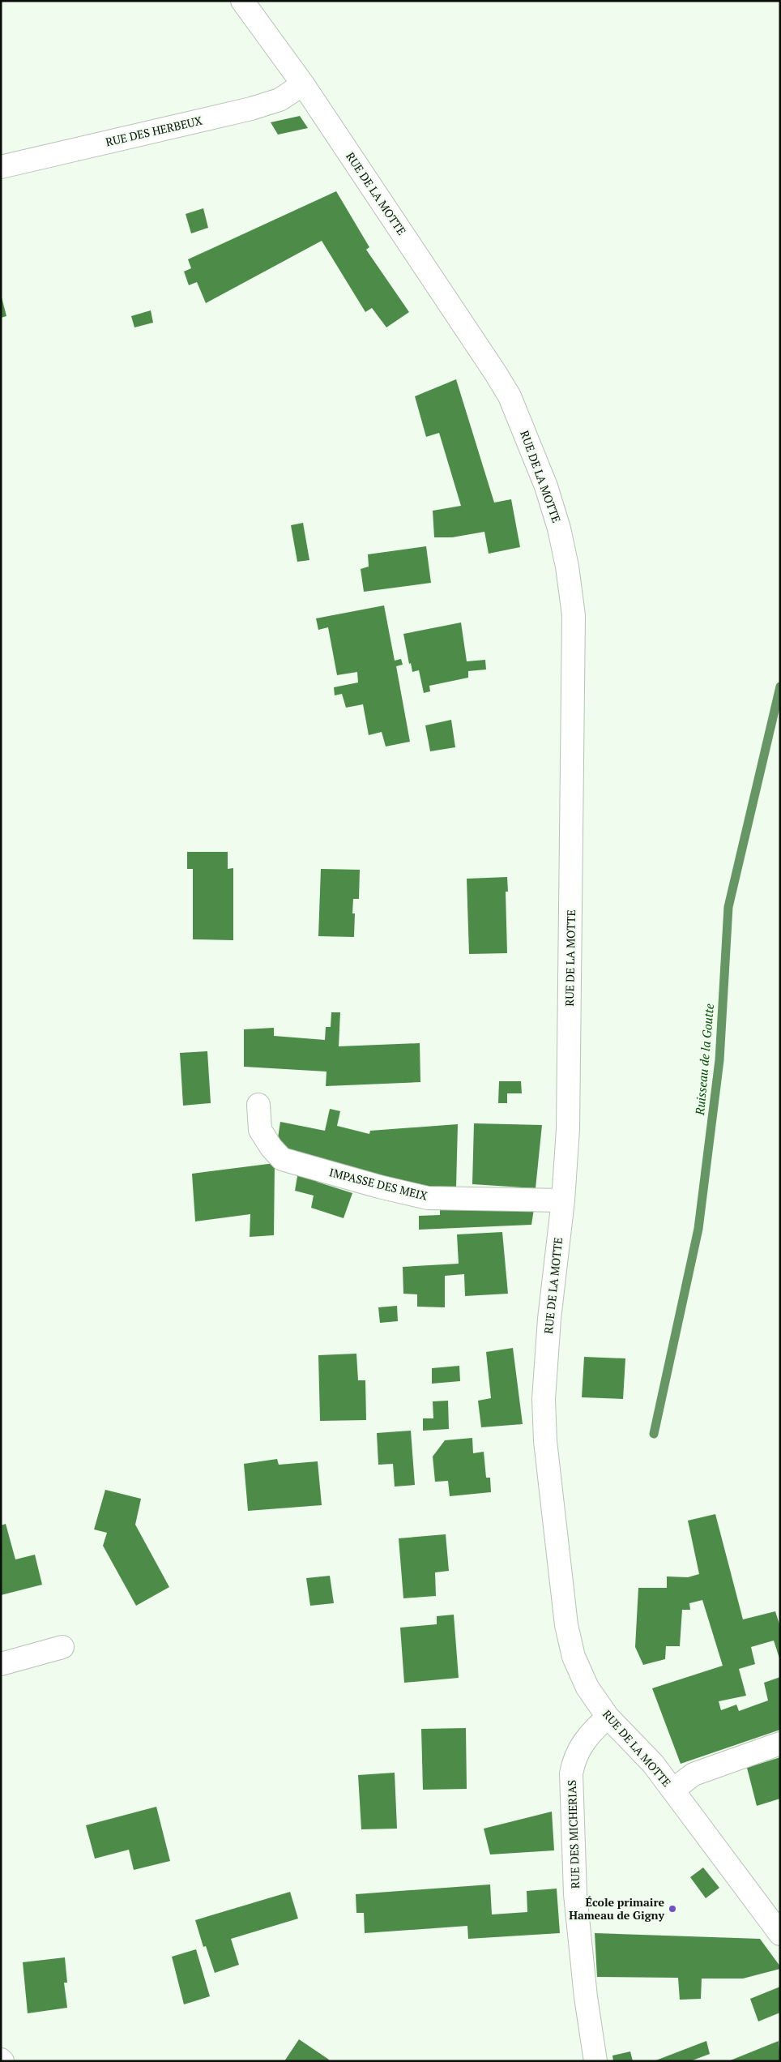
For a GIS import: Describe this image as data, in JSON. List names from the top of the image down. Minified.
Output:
{"streets":{"street":["RUE DES HERBEUX","RUE DE LA MOTTE","IMPASSE DES MEIX","RUE DES MICHERIAS"]},"crossings":[["RUE DES HERBEUX","RUE DE LA MOTTE"],["RUE DE LA MOTTE","IMPASSE DES MEIX"],["RUE DE LA MOTTE","RUE DES MICHERIAS"]],"water":["Ruisseau de la Goutte"],"places":["École primaire Hameau de Gigny"]}
